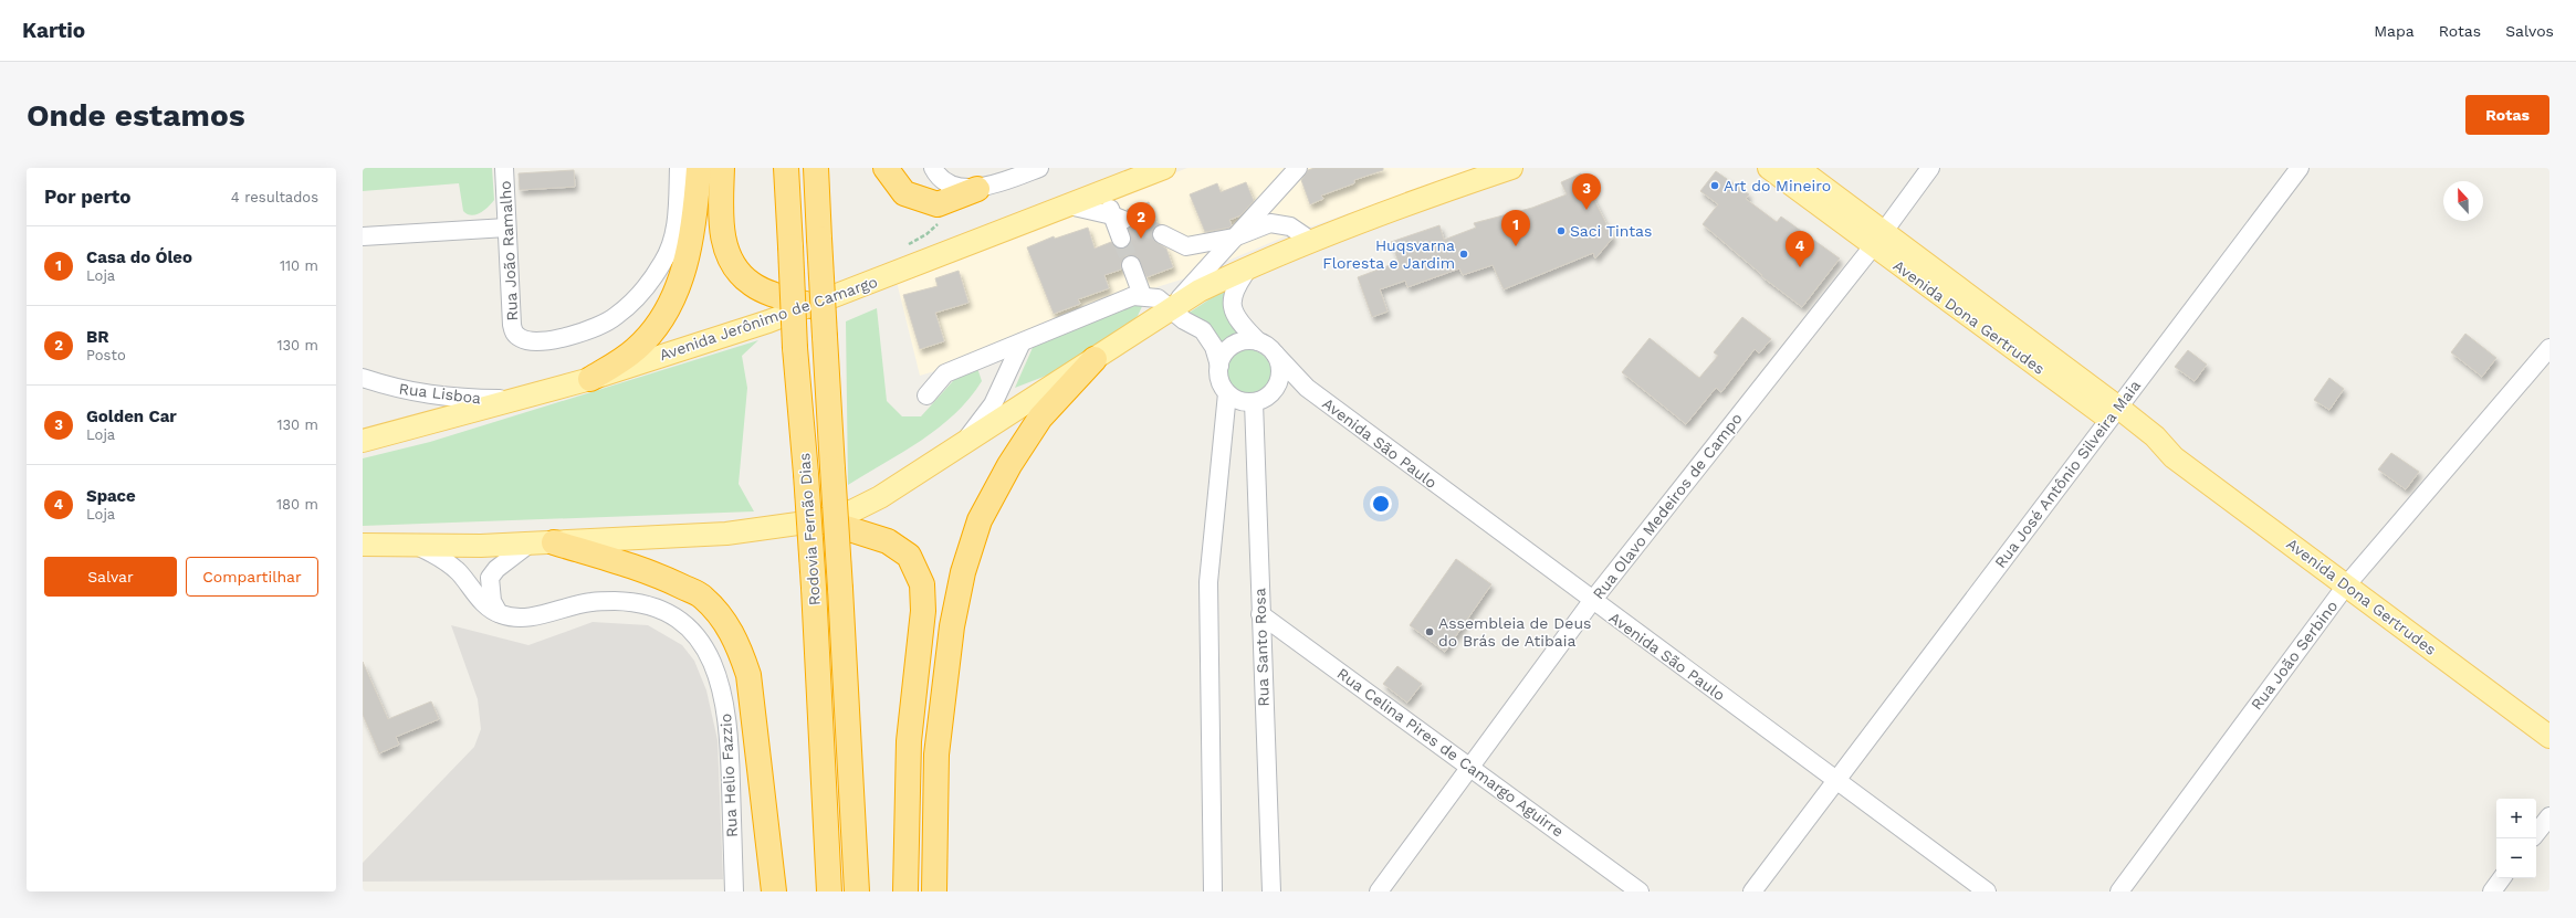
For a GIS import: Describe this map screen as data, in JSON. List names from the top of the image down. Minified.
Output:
{"streets":{"highway":["Rodovia Fernão Dias"],"main road":["Avenida Dona Gertrudes","Avenida Jerônimo de Camargo"],"street":["Rua João Ramalho","Rua Lisboa","Avenida São Paulo","Rua José Antônio Silveira Maia","Rua Olavo Medeiros de Campo","Rua Santo Rosa","Rua João Serbino","Rua Celina Pires de Camargo Aguirre","Rua Helio Fazzio"]},"crossings":[["Avenida Dona Gertrudes","Rua José Antônio Silveira Maia"],["Avenida Dona Gertrudes","Rua Olavo Medeiros de Campo"],["Avenida Dona Gertrudes","Rua João Serbino"],["Avenida Jerônimo de Camargo","Rua Lisboa"],["Avenida São Paulo","Rua José Antônio Silveira Maia"],["Avenida São Paulo","Rua Olavo Medeiros de Campo"],["Avenida São Paulo","Rua Santo Rosa"],["Rua Olavo Medeiros de Campo","Rua Celina Pires de Camargo Aguirre"],["Rua Santo Rosa","Rua Celina Pires de Camargo Aguirre"]],"places":["Art do Mineiro","Saci Tintas","Huqsvarna Floresta e Jardim","Assembleia de Deus do Brás de Atibaia"],"north":"top","page":{"header":"Kartio","nav":["Mapa","Rotas","Salvos"],"buttons":["Rotas",["Salvar","Compartilhar"]],"title":"Onde estamos","heading":["Por perto","4 resultados"],"pins":["3","2","1","4"],"list":[{"mark":"1","name":"Casa do Óleo","note":"Loja","value":"110 m"},{"mark":"2","name":"BR","note":"Posto","value":"130 m"},{"mark":"3","name":"Golden Car","note":"Loja","value":"130 m"},{"mark":"4","name":"Space","note":"Loja","value":"180 m"}],"map_buttons":["+","−"]}}
